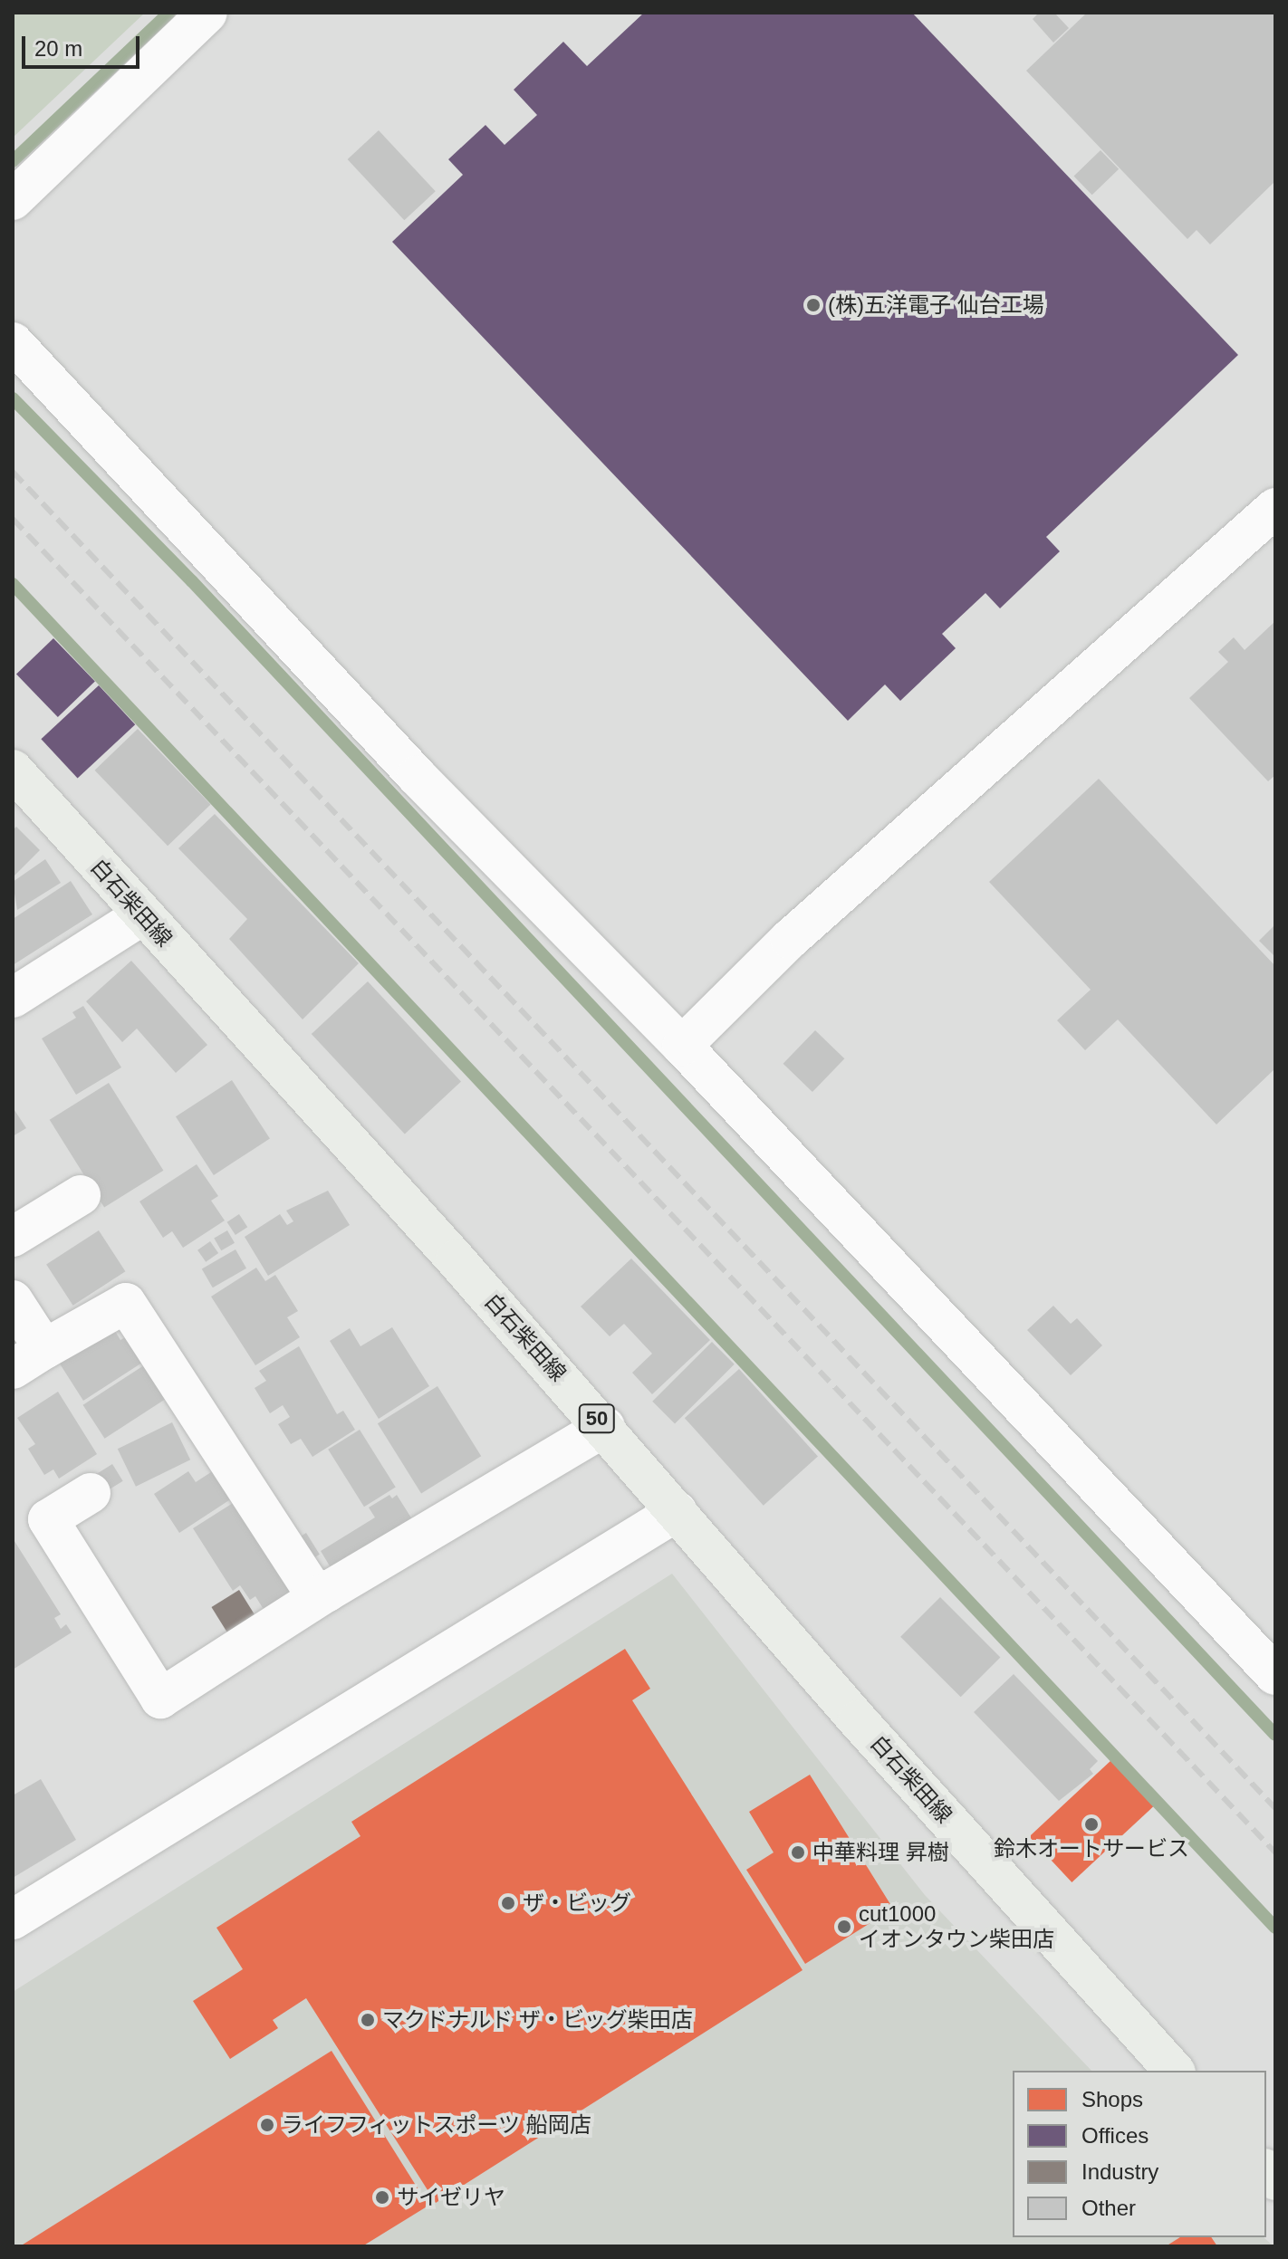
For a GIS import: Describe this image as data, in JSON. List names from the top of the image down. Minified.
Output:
{"streets":{"main road":["白石柴田線","50"]},"places":["(株)五洋電子 仙台工場","鈴木オートサービス","中華料理 昇樹","ザ・ビッグ","cut1000 イオンタウン柴田店","マクドナルド ザ・ビッグ柴田店","ライフフィットスポーツ 船岡店","サイゼリヤ"],"legend":["Shops","Offices","Industry","Other"],"scale_bar":"20 m"}
